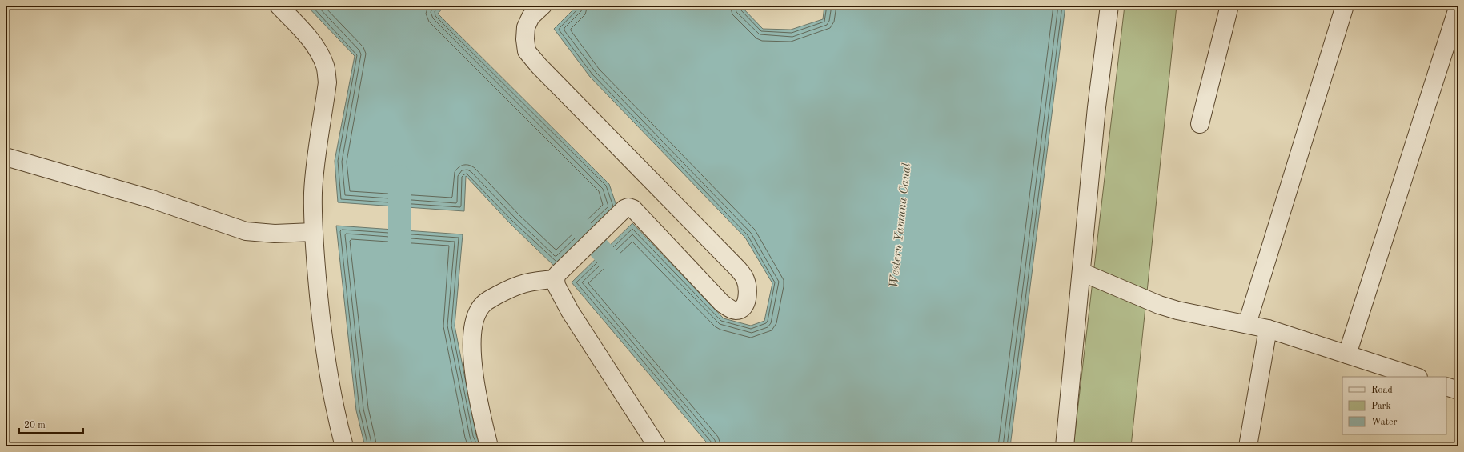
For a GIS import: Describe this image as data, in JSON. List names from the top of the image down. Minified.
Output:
{"water":["Western Yamuna Canal"],"legend":["Road","Park","Water"],"scale_bar":"20 m"}
